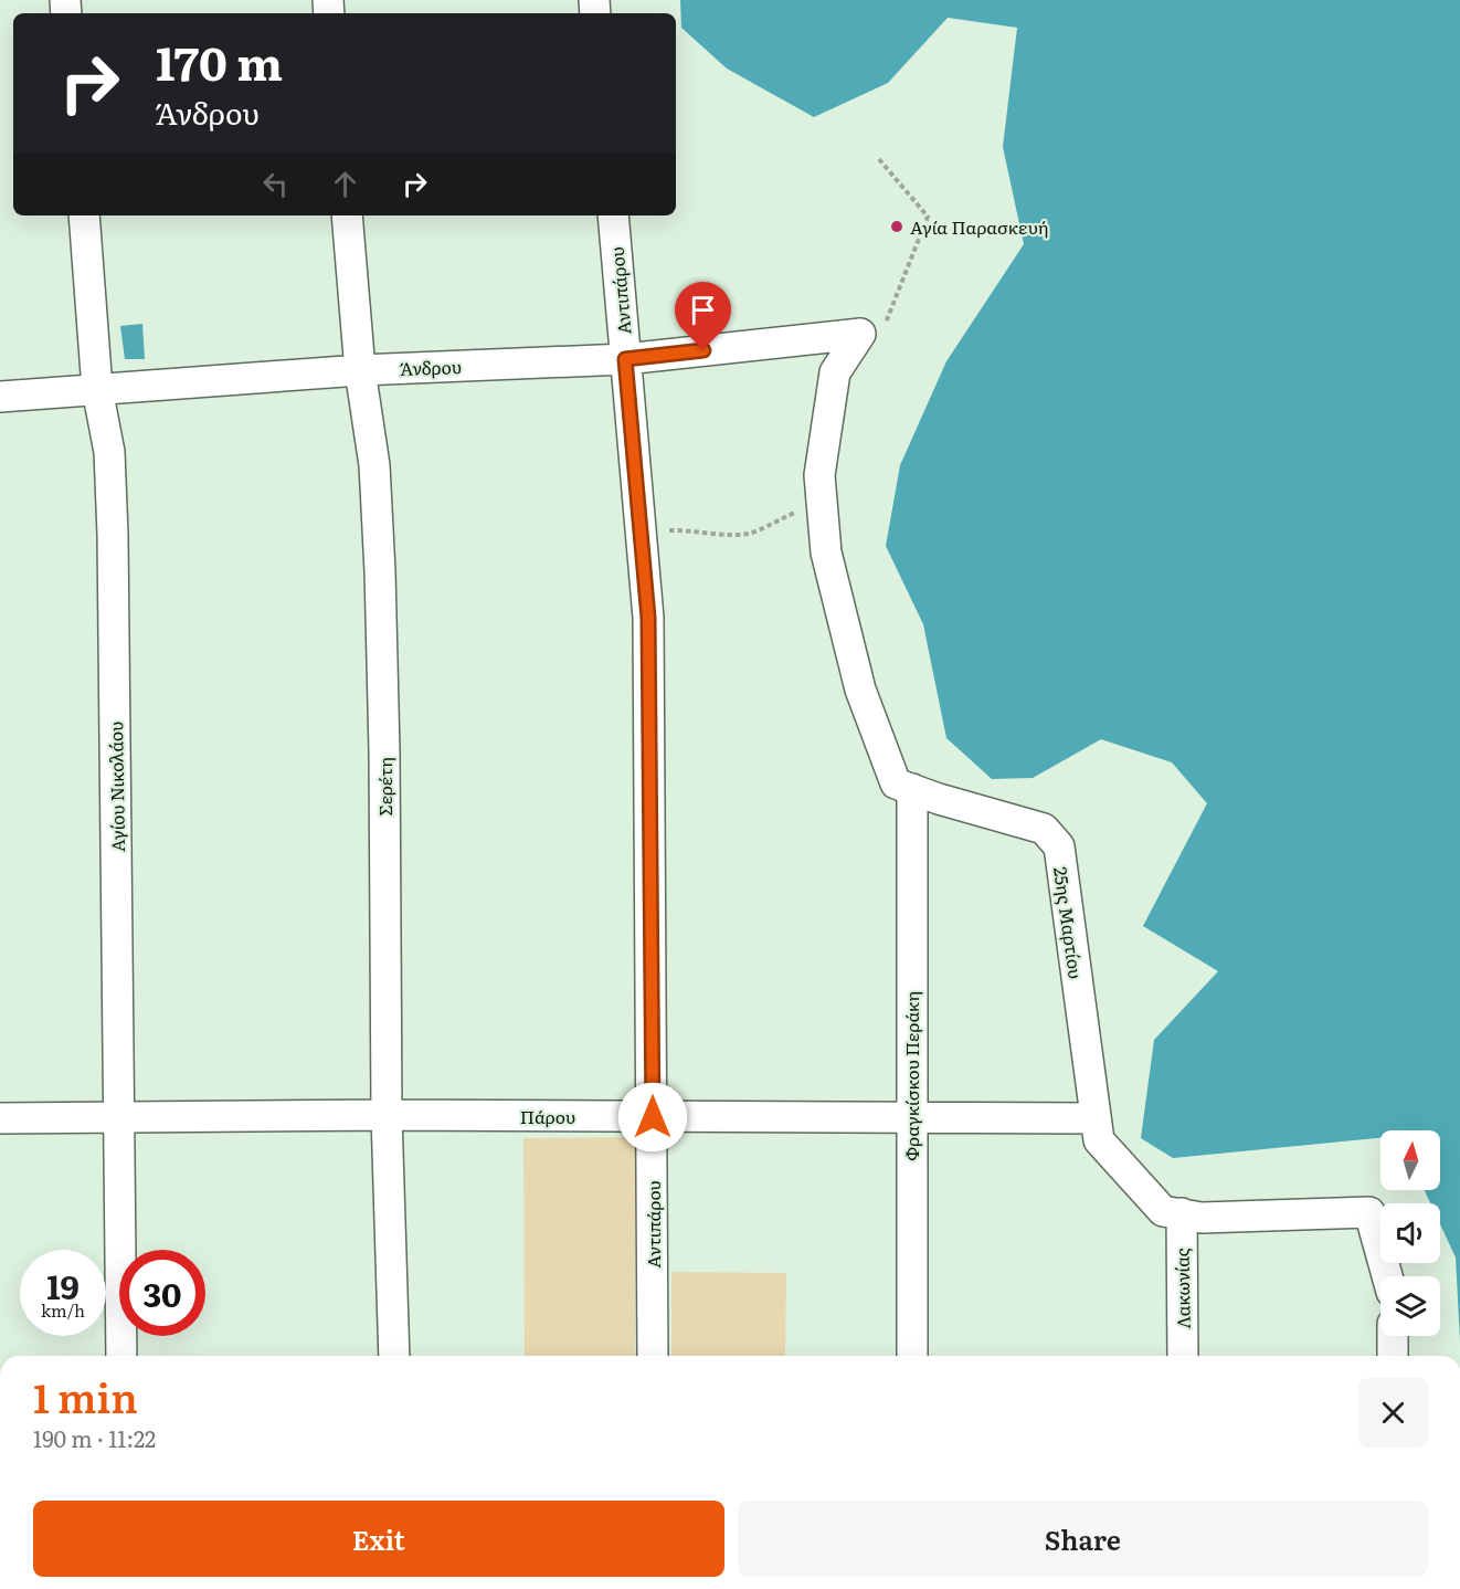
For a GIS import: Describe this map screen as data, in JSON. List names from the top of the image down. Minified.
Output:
{"streets":{"street":["Αντιπάρου","Άνδρου","Αγίου Νικολάου","Σερέτη","25ης Μαρτίου","Φραγκίσκου Περάκη","Πάρου","Λακωνίας"]},"crossings":[["Αντιπάρου","Άνδρου"],["Αντιπάρου","Πάρου"],["Άνδρου","Αγίου Νικολάου"],["Άνδρου","Σερέτη"],["Άνδρου","25ης Μαρτίου"],["Αγίου Νικολάου","Πάρου"],["Σερέτη","Πάρου"],["25ης Μαρτίου","Φραγκίσκου Περάκη"],["25ης Μαρτίου","Πάρου"],["25ης Μαρτίου","Λακωνίας"],["Φραγκίσκου Περάκη","Πάρου"]],"places":["Αγία Παρασκευή"],"north":"top","page":{"turn":["170 m","Άνδρου"],"speed":"19 km/h","limit":"30","heading":["1 min","190 m · 11:22"],"buttons":["Exit","Share"]}}
